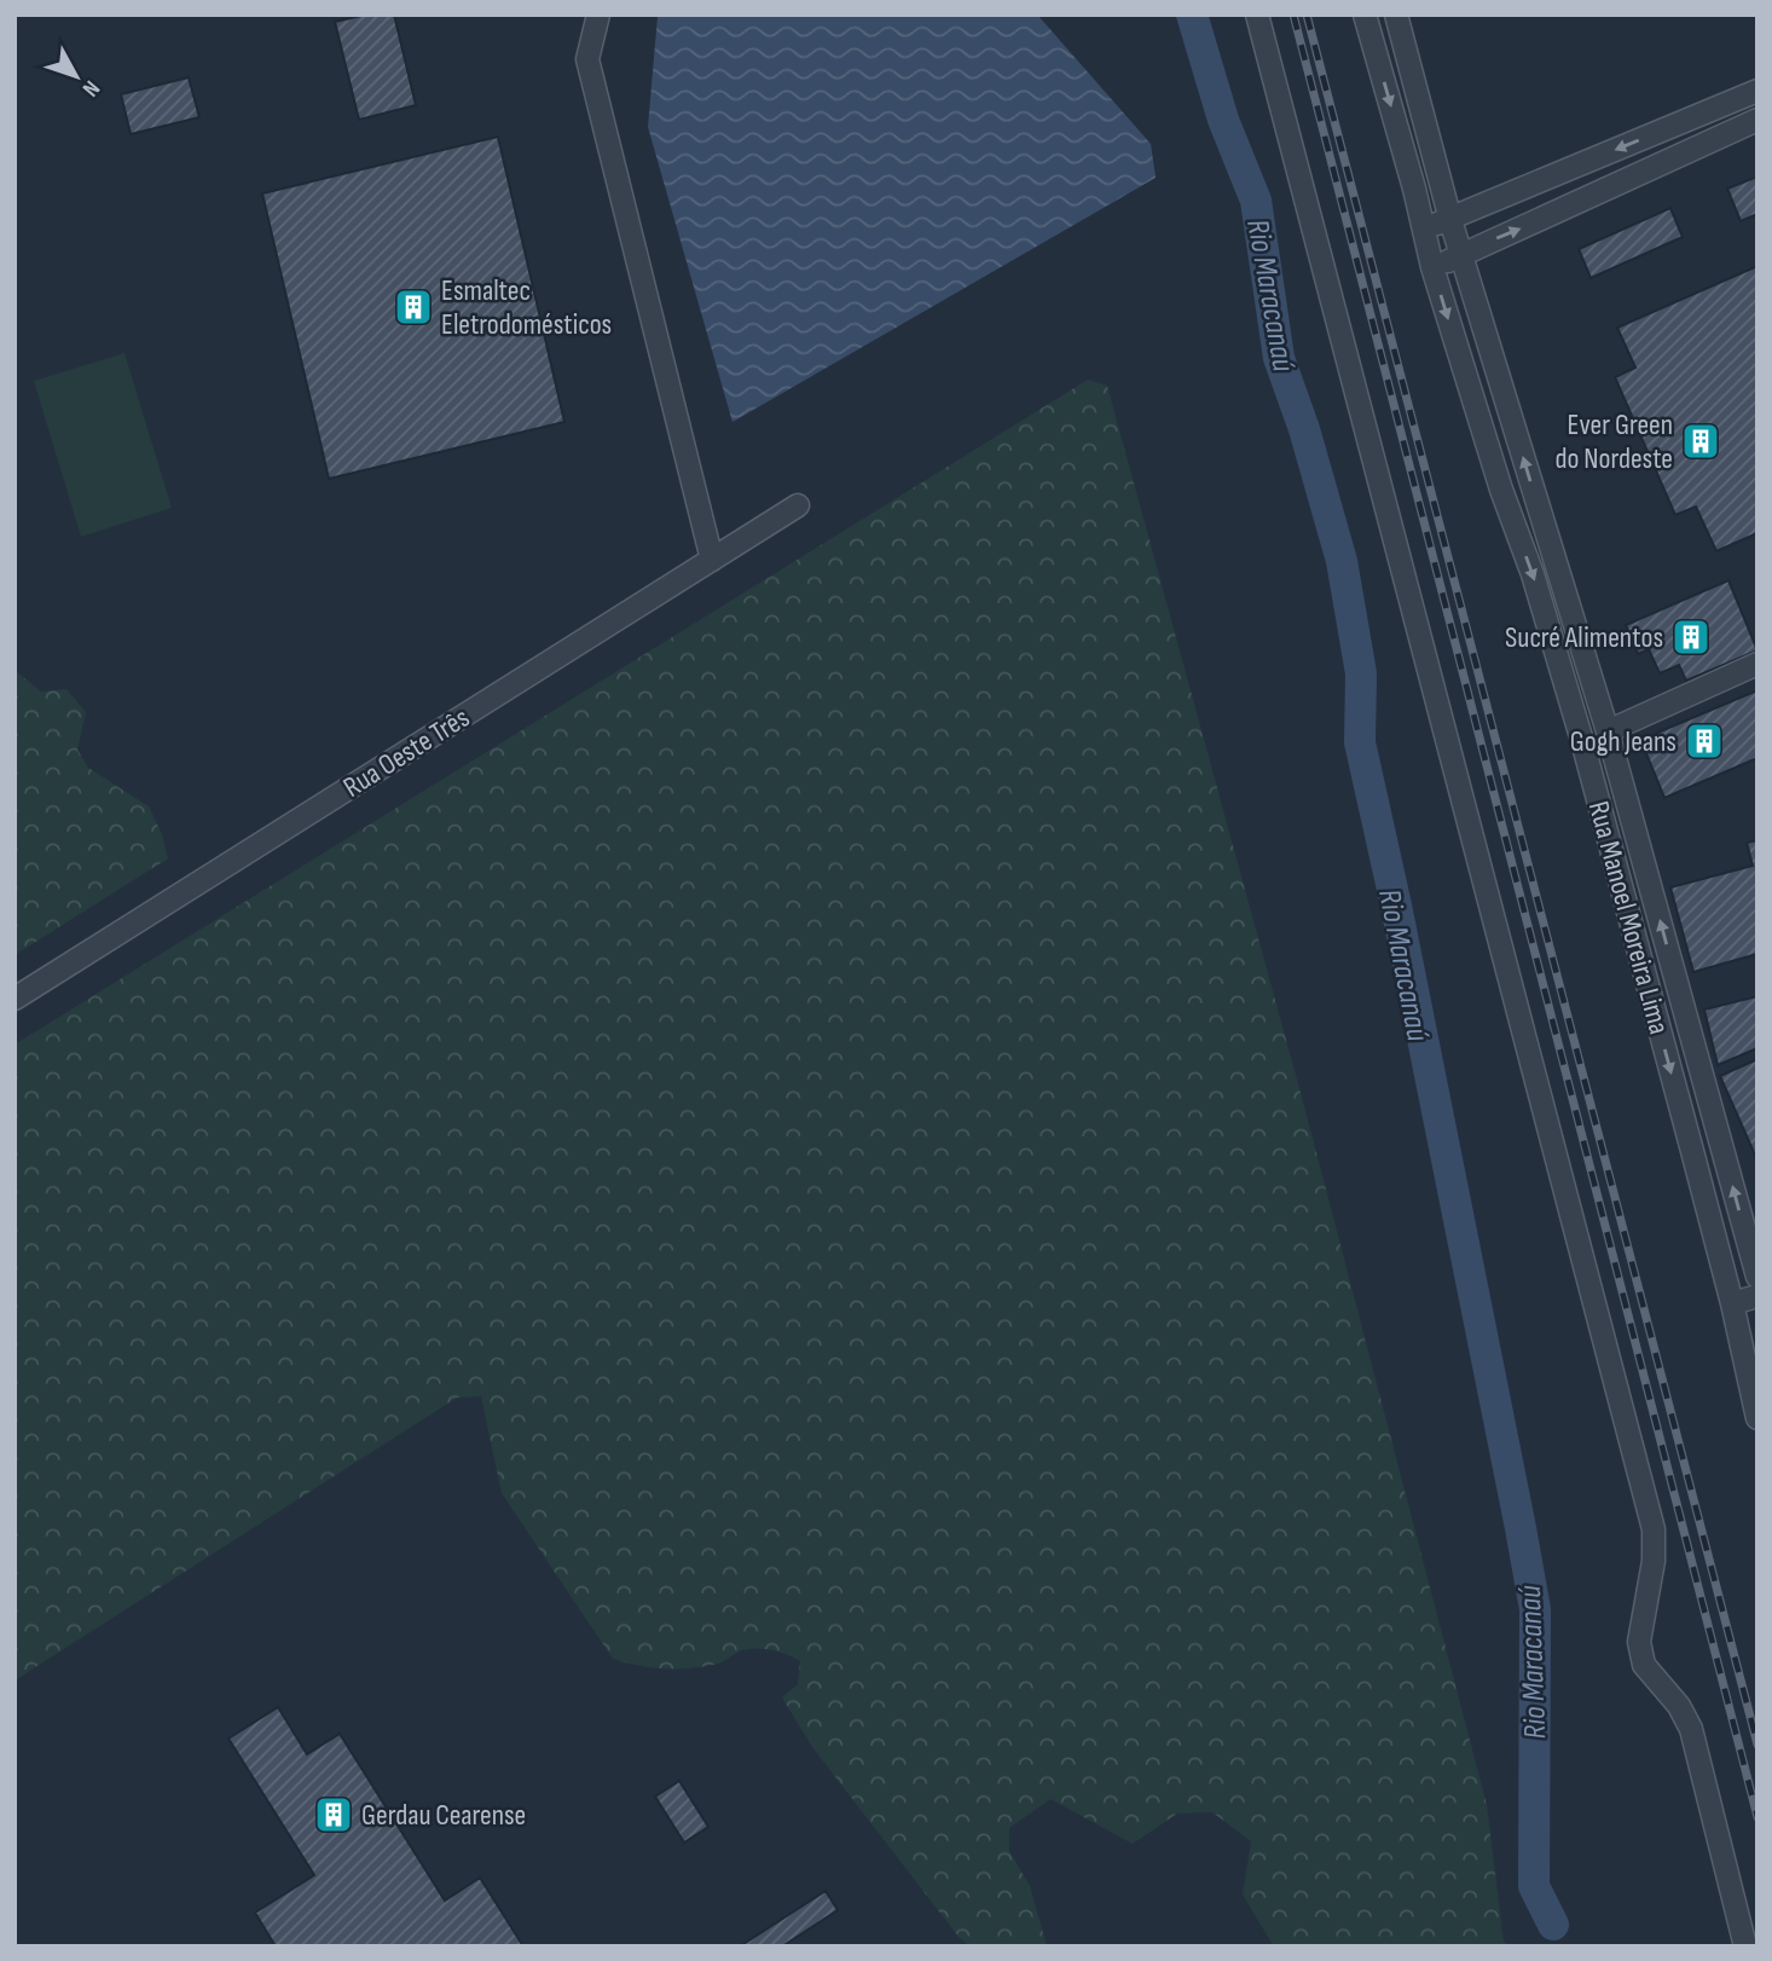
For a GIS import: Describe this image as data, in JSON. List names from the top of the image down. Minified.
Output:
{"streets":{"street":["Rua Oeste Três","Rua Manoel Moreira Lima"]},"water":["Rio Maracanaú"],"places":{"building":["Esmaltec Eletrodomésticos","Ever Green do Nordeste","Sucré Alimentos","Gogh Jeans","Gerdau Cearense"]},"north":"bottom right"}
